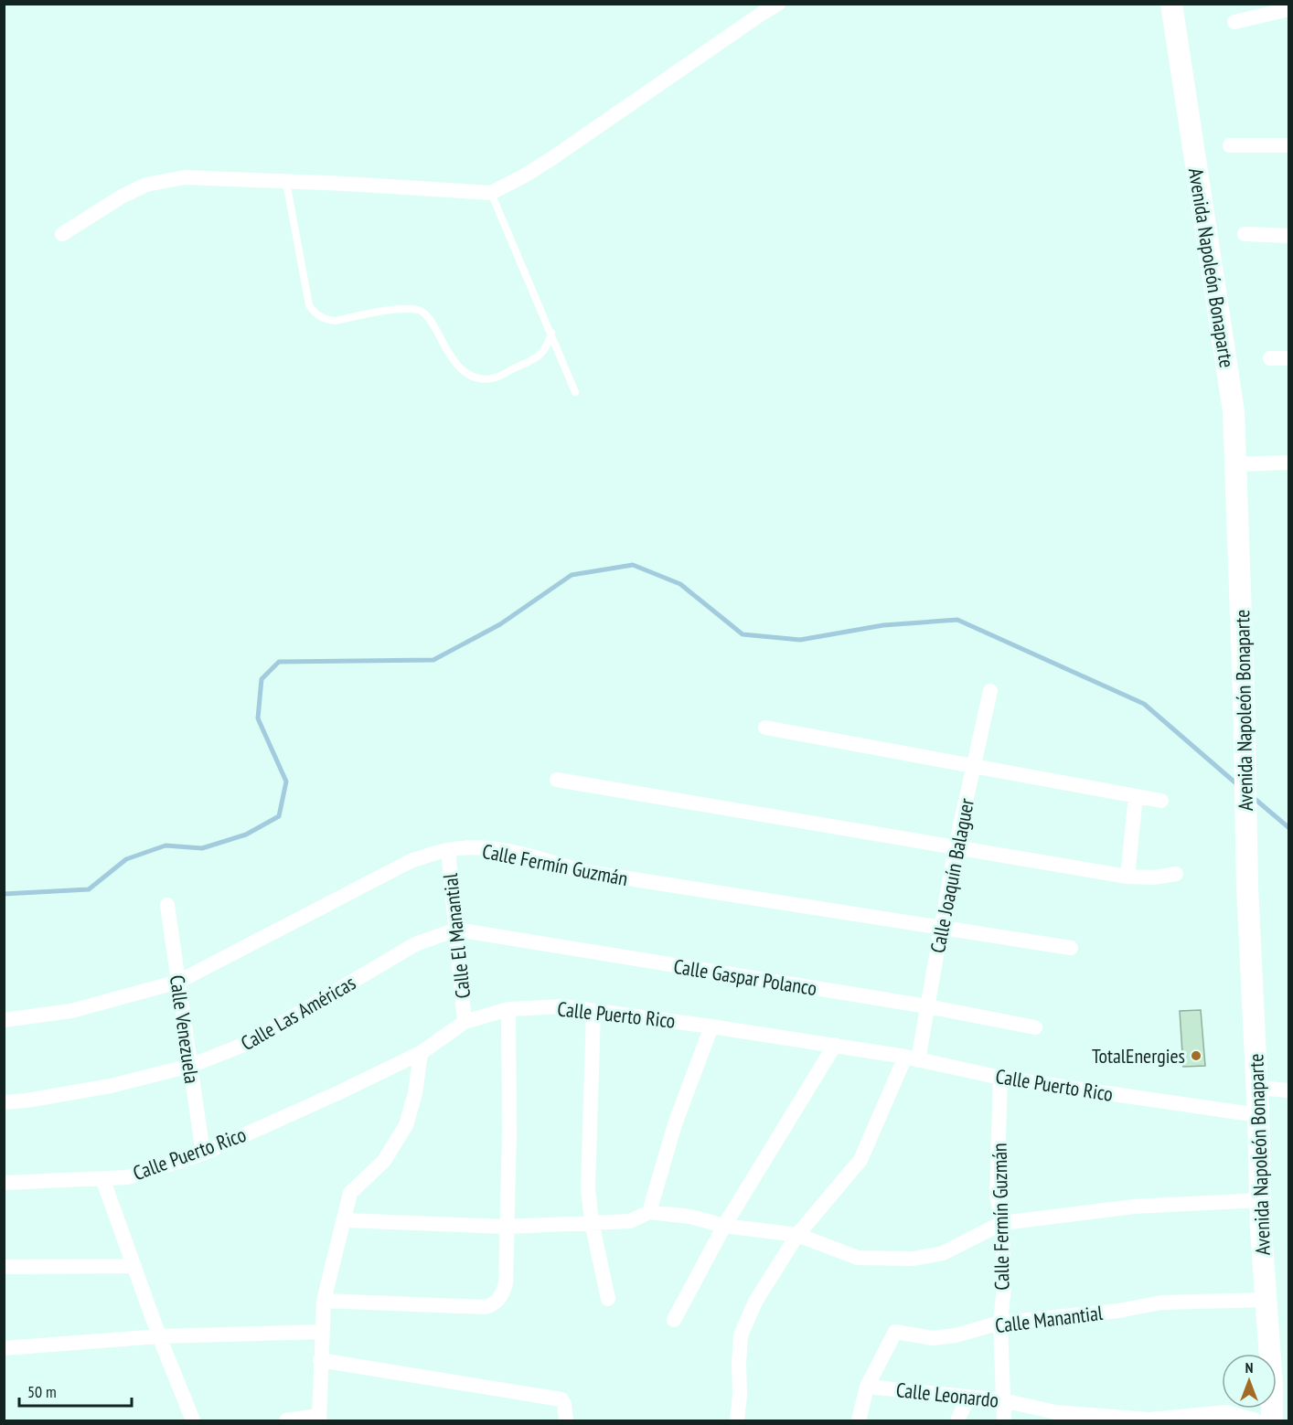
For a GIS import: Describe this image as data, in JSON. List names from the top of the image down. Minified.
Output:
{"streets":{"main road":["Avenida Napoleón Bonaparte"],"street":["Calle Fermín Guzmán","Calle Joaquín Balaguer","Calle El Manantial","Calle Gaspar Polanco","Calle Las Américas","Calle Puerto Rico","Calle Venezuela","Calle Manantial","Calle Leonardo"]},"crossings":[["Avenida Napoleón Bonaparte","Calle Puerto Rico"],["Avenida Napoleón Bonaparte","Calle Manantial"],["Calle Fermín Guzmán","Calle Joaquín Balaguer"],["Calle Fermín Guzmán","Calle El Manantial"],["Calle Fermín Guzmán","Calle Puerto Rico"],["Calle Fermín Guzmán","Calle Venezuela"],["Calle Fermín Guzmán","Calle Manantial"],["Calle Fermín Guzmán","Calle Leonardo"],["Calle Joaquín Balaguer","Calle Gaspar Polanco"],["Calle Joaquín Balaguer","Calle Puerto Rico"],["Calle El Manantial","Calle Gaspar Polanco"],["Calle El Manantial","Calle Las Américas"],["Calle El Manantial","Calle Puerto Rico"],["Calle Gaspar Polanco","Calle Las Américas"],["Calle Las Américas","Calle Venezuela"],["Calle Puerto Rico","Calle Venezuela"],["Calle Manantial","Calle Leonardo"]],"places":["TotalEnergies"],"scale_bar":"50 m","north":"top"}
